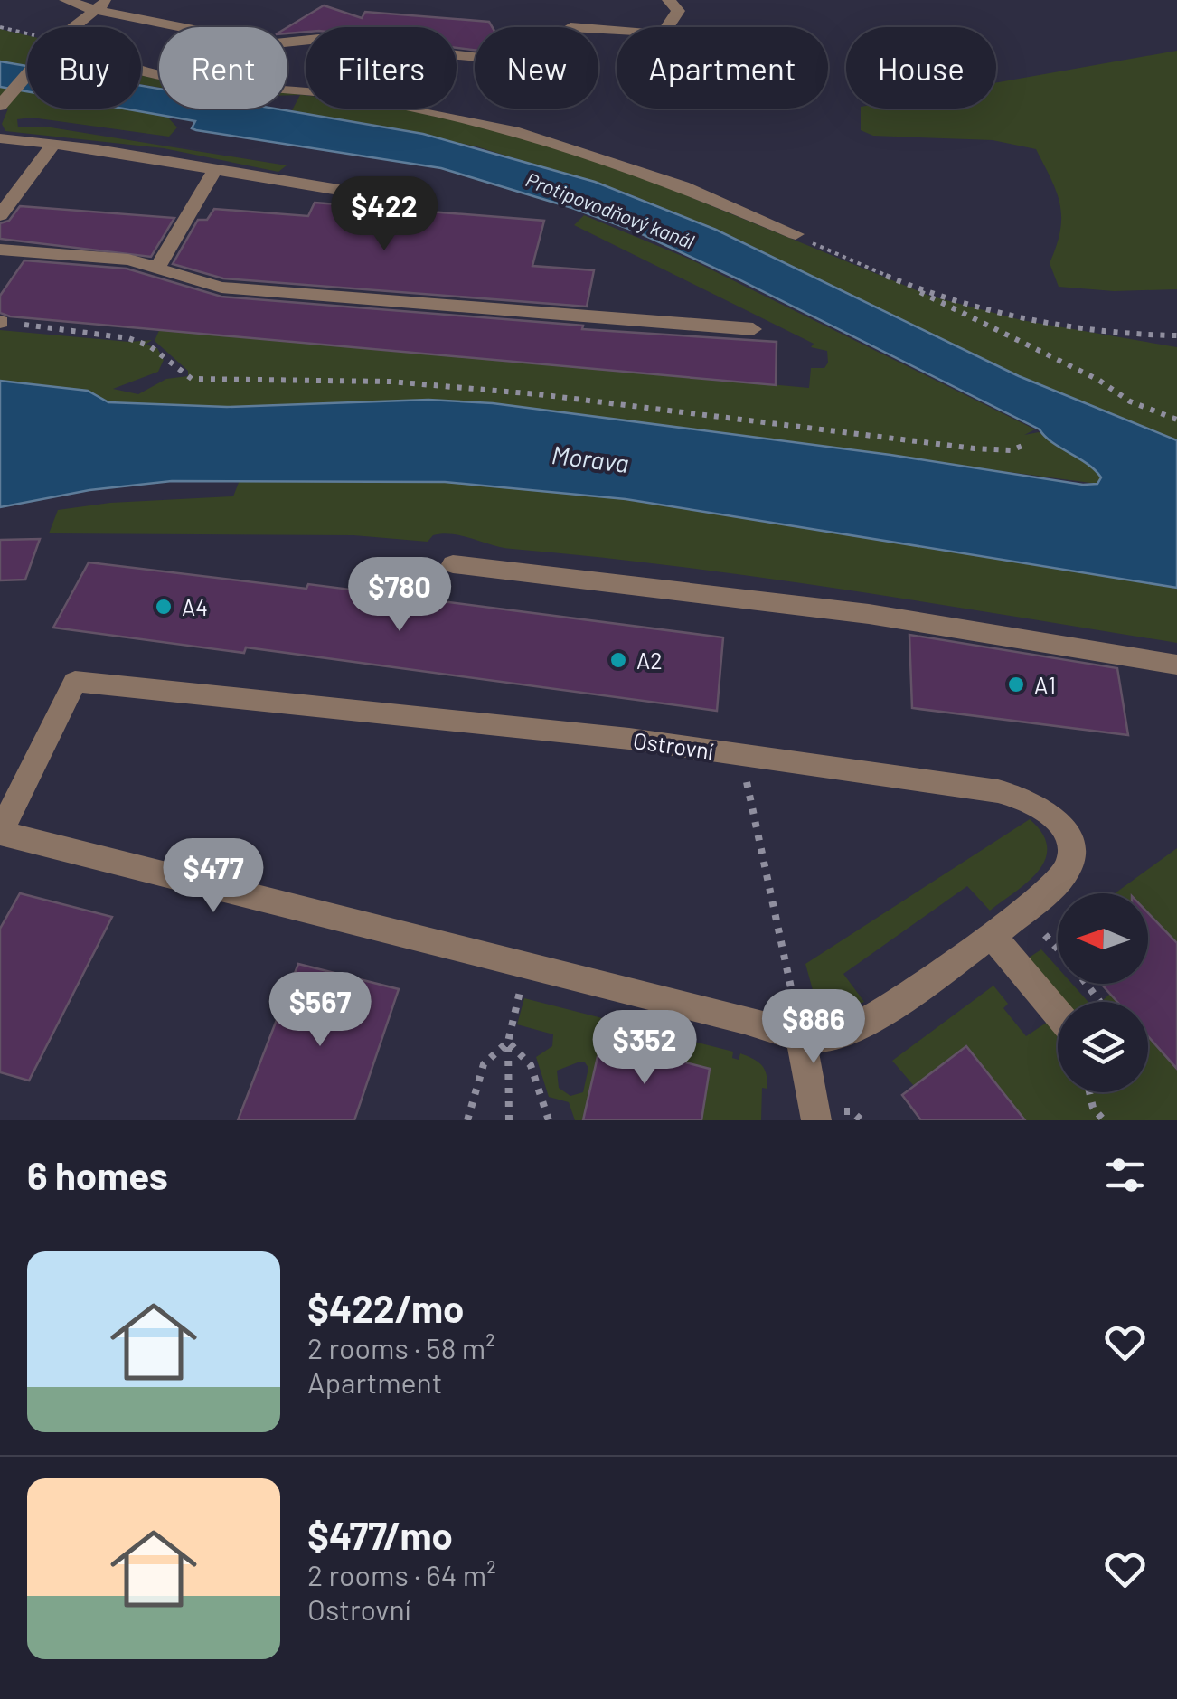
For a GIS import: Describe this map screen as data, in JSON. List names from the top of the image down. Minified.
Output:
{"streets":{"street":["Ostrovní"]},"water":["Protipovodňový kanál","Morava"],"places":["A4","A2","A1"],"north":"left","page":{"chip":["Buy","Rent","Filters","New","Apartment","House"],"price":["$422","$780","$477","$567","$886","$352"],"heading":"6 homes","list":[{"name":"$422/mo","note":"2 rooms · 58 m² · Apartment"},{"name":"$477/mo","note":"2 rooms · 64 m² · Ostrovní"}]}}
